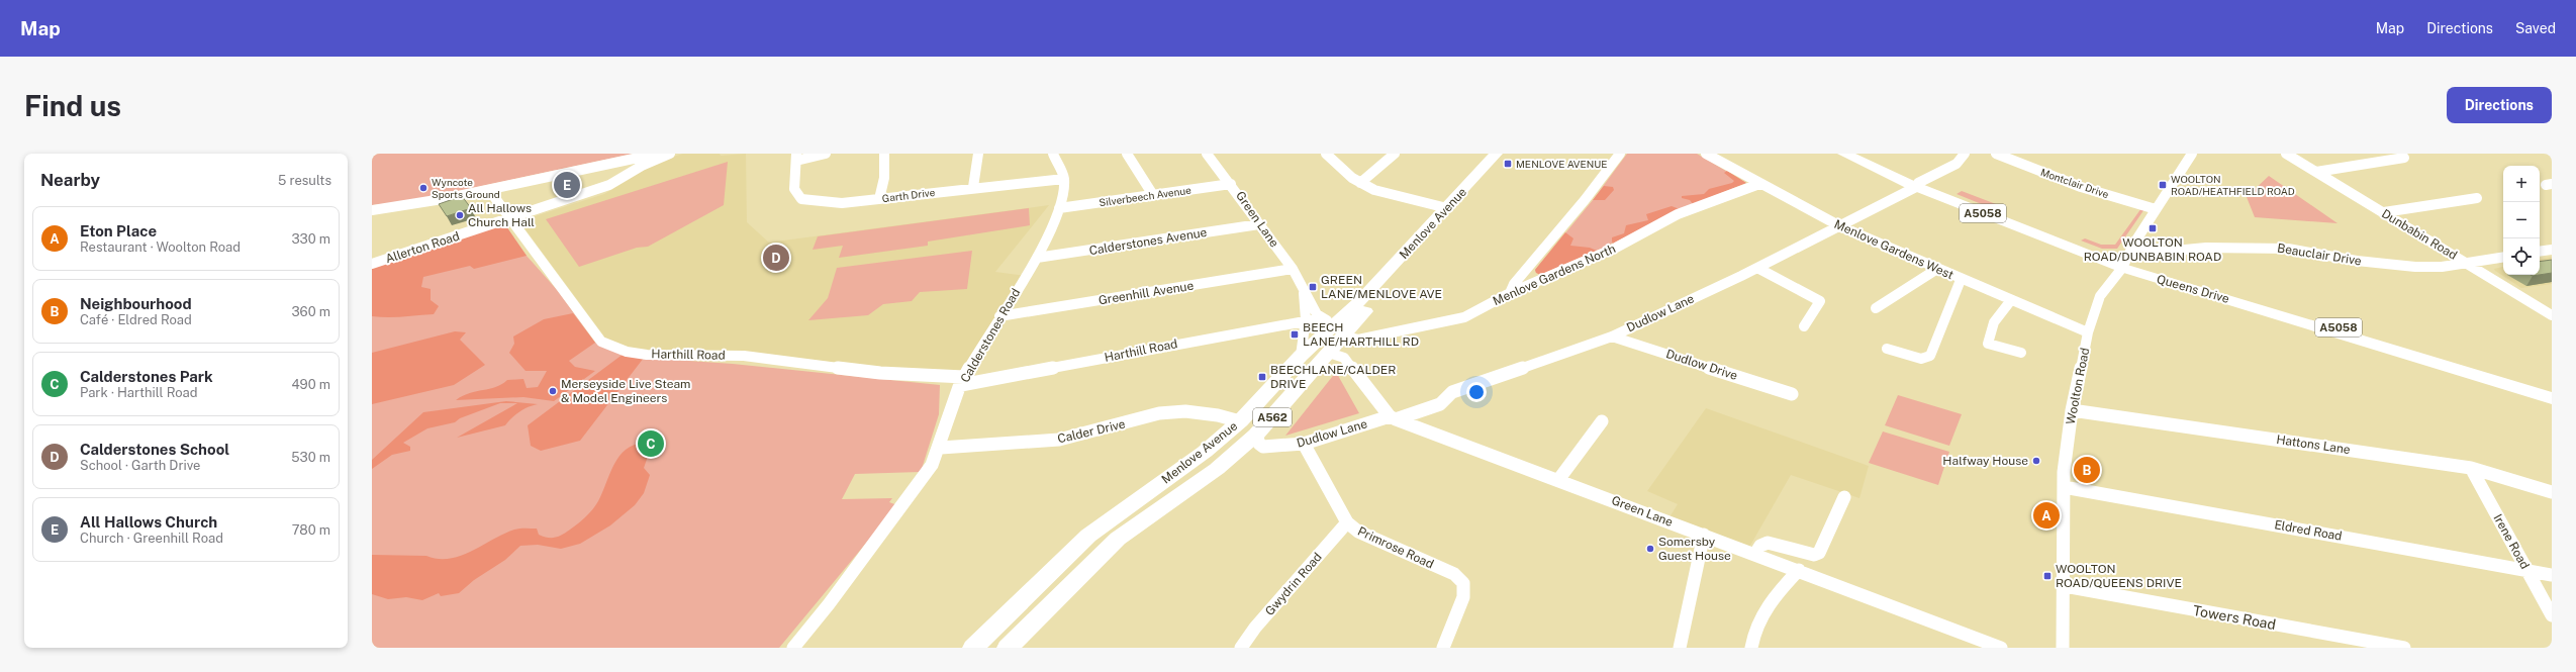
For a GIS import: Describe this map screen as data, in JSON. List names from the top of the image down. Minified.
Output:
{"streets":{"highway":["A5058","Menlove Avenue","Queens Drive","A562"],"street":["Montclair Drive","Garth Drive","Silverbeech Avenue","Green Lane","Dunbabin Road","Calderstones Avenue","Allerton Road","Menlove Gardens West","Beauclair Drive","Menlove Gardens North","Greenhill Avenue","Dudlow Lane","Calderstones Road","Harthill Road","Dudlow Drive","Woolton Road","Calder Drive","Hattons Lane","Eldred Road","Irene Road","Primrose Road","Gwydrin Road","Towers Road"]},"crossings":[["Montclair Drive","Woolton Road"],["Garth Drive","Calderstones Road"],["Silverbeech Avenue","Green Lane"],["Silverbeech Avenue","Calderstones Road"],["Green Lane","Menlove Avenue"],["Green Lane","Calderstones Avenue"],["Green Lane","Menlove Gardens North"],["Green Lane","Greenhill Avenue"],["Green Lane","Dudlow Lane"],["Green Lane","Harthill Road"],["Menlove Avenue","Menlove Gardens North"],["Menlove Avenue","Dudlow Lane"],["Menlove Avenue","Harthill Road"],["Menlove Avenue","Calder Drive"],["Dunbabin Road","Beauclair Drive"],["Calderstones Avenue","Calderstones Road"],["Allerton Road","Harthill Road"],["Menlove Gardens West","Menlove Gardens North"],["Menlove Gardens West","Dudlow Lane"],["Menlove Gardens West","Woolton Road"],["Beauclair Drive","Woolton Road"],["Menlove Gardens North","Harthill Road"],["Queens Drive","Dudlow Lane"],["Queens Drive","Woolton Road"],["Greenhill Avenue","Calderstones Road"],["Dudlow Lane","Dudlow Drive"],["Dudlow Lane","Primrose Road"],["Calderstones Road","Harthill Road"],["Calderstones Road","Calder Drive"],["Woolton Road","Hattons Lane"],["Woolton Road","Eldred Road"],["Woolton Road","Towers Road"],["Hattons Lane","Irene Road"],["Eldred Road","Irene Road"],["Primrose Road","Gwydrin Road"]],"places":{"transit":["MENLOVE AVENUE","WOOLTON ROAD/HEATHFIELD ROAD","WOOLTON ROAD/DUNBABIN ROAD","GREEN LANE/MENLOVE AVE","BEECH LANE/HARTHILL RD","BEECHLANE/CALDER DRIVE","WOOLTON ROAD/QUEENS DRIVE"],"other":["Wyncote Sports Ground","All Hallows Church Hall","Merseyside Live Steam & Model Engineers","Halfway House","Somersby Guest House"]},"page":{"header":"Map","nav":["Map","Directions","Saved"],"buttons":"Directions","title":"Find us","heading":["Nearby","5 results"],"map_buttons":["+","−"],"pins":["E","D","C","B","A"],"list":[{"mark":"A","name":"Eton Place","note":"Restaurant · Woolton Road","value":"330 m"},{"mark":"B","name":"Neighbourhood","note":"Café · Eldred Road","value":"360 m"},{"mark":"C","name":"Calderstones Park","note":"Park · Harthill Road","value":"490 m"},{"mark":"D","name":"Calderstones School","note":"School · Garth Drive","value":"530 m"},{"mark":"E","name":"All Hallows Church","note":"Church · Greenhill Road","value":"780 m"}]}}
